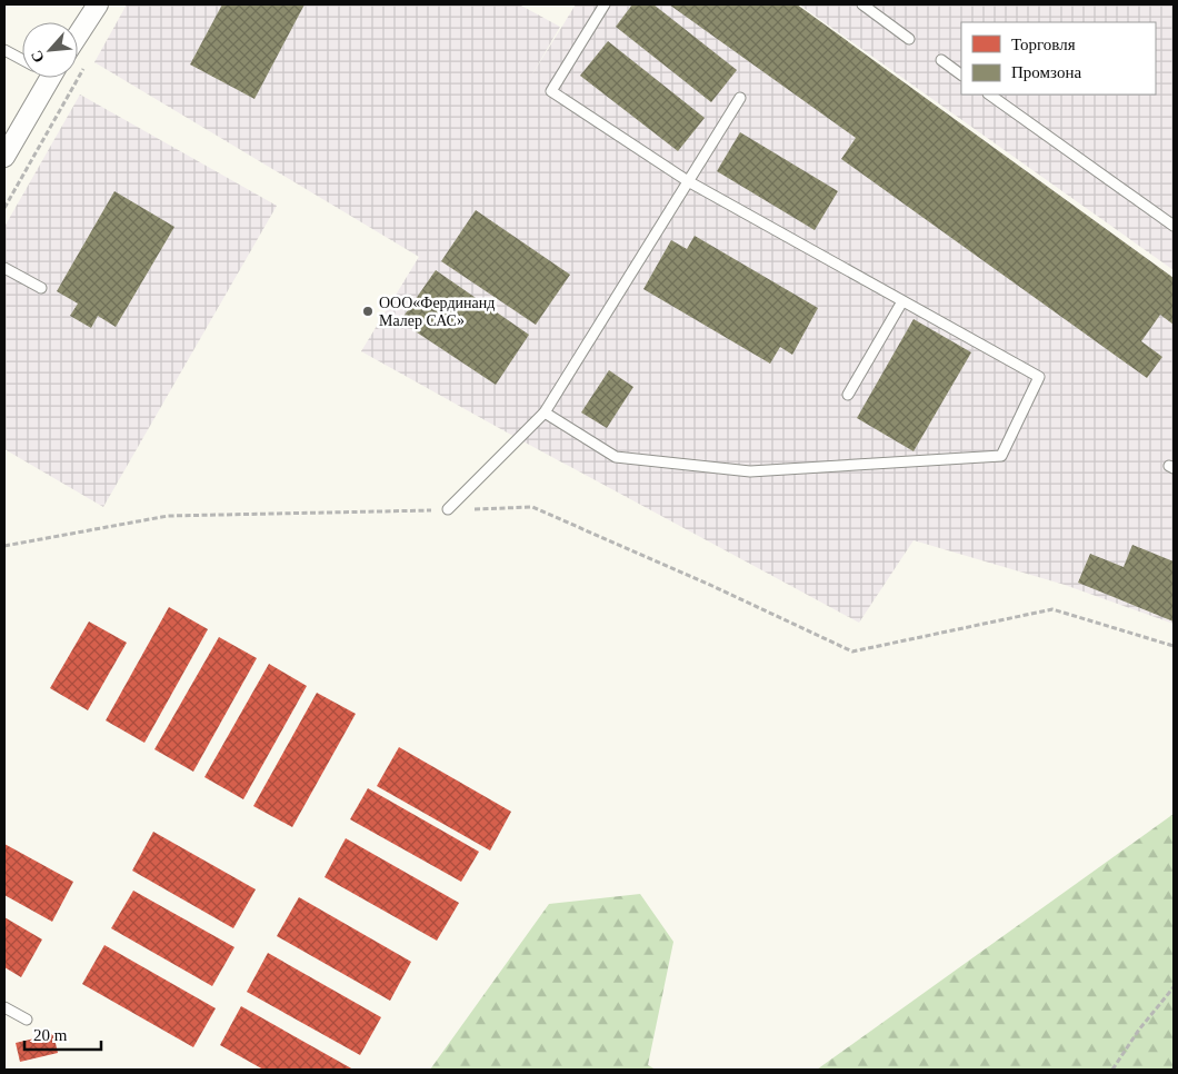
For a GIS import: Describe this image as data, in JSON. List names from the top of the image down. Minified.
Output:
{"places":["ООО«Фердинанд Малер САС»"],"legend":["Торговля","Промзона"],"scale_bar":"20 m","north":"bottom left"}
